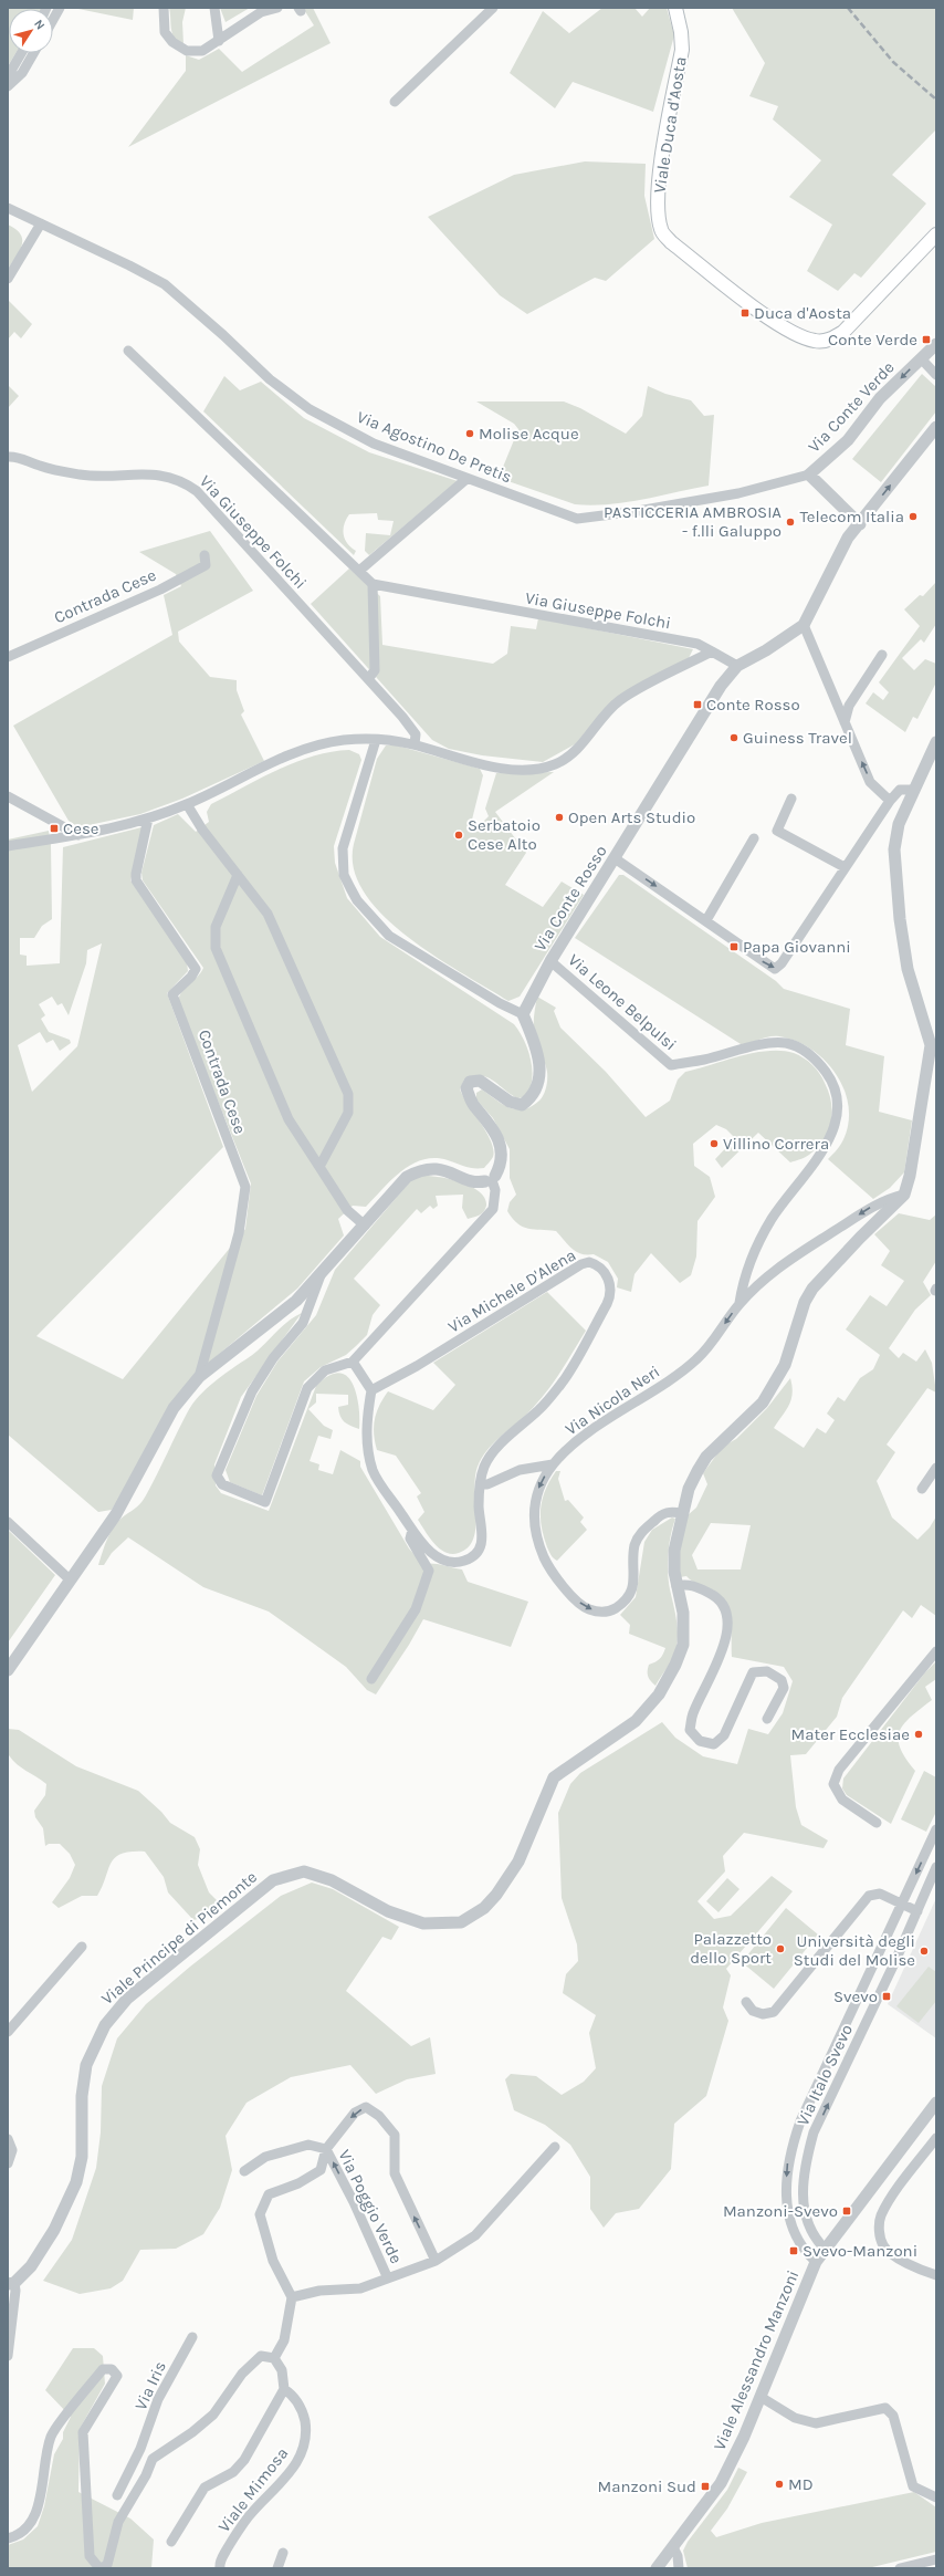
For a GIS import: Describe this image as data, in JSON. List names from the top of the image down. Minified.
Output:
{"streets":{"main road":["Viale Duca d'Aosta"],"street":["Via Conte Verde","Via Agostino De Pretis","Via Giuseppe Folchi","Contrada Cese","Via Conte Rosso","Via Leone Belpulsi","Via Michele D'Alena","Via Nicola Neri","Viale Principe di Piemonte","Via Italo Svevo","Via Poggio Verde","Viale Alessandro Manzoni","Via Iris","Viale Mimosa"]},"crossings":[["Via Conte Verde","Via Agostino De Pretis"],["Via Giuseppe Folchi","Via Conte Rosso"],["Via Conte Rosso","Via Leone Belpulsi"],["Via Leone Belpulsi","Via Nicola Neri"],["Via Nicola Neri","Viale Principe di Piemonte"],["Via Italo Svevo","Viale Alessandro Manzoni"]],"places":{"transit":["Duca d'Aosta","Conte Verde","Conte Rosso","Cese","Papa Giovanni","Svevo","Manzoni-Svevo","Svevo-Manzoni","Manzoni Sud"],"other":["Molise Acque","Telecom Italia","PASTICCERIA AMBROSIA - f.lli Galuppo","Guiness Travel","Open Arts Studio","Serbatoio Cese Alto","Villino Correra","Mater Ecclesiae","Palazzetto dello Sport","Università degli Studi del Molise","MD"]},"north":"top right"}
